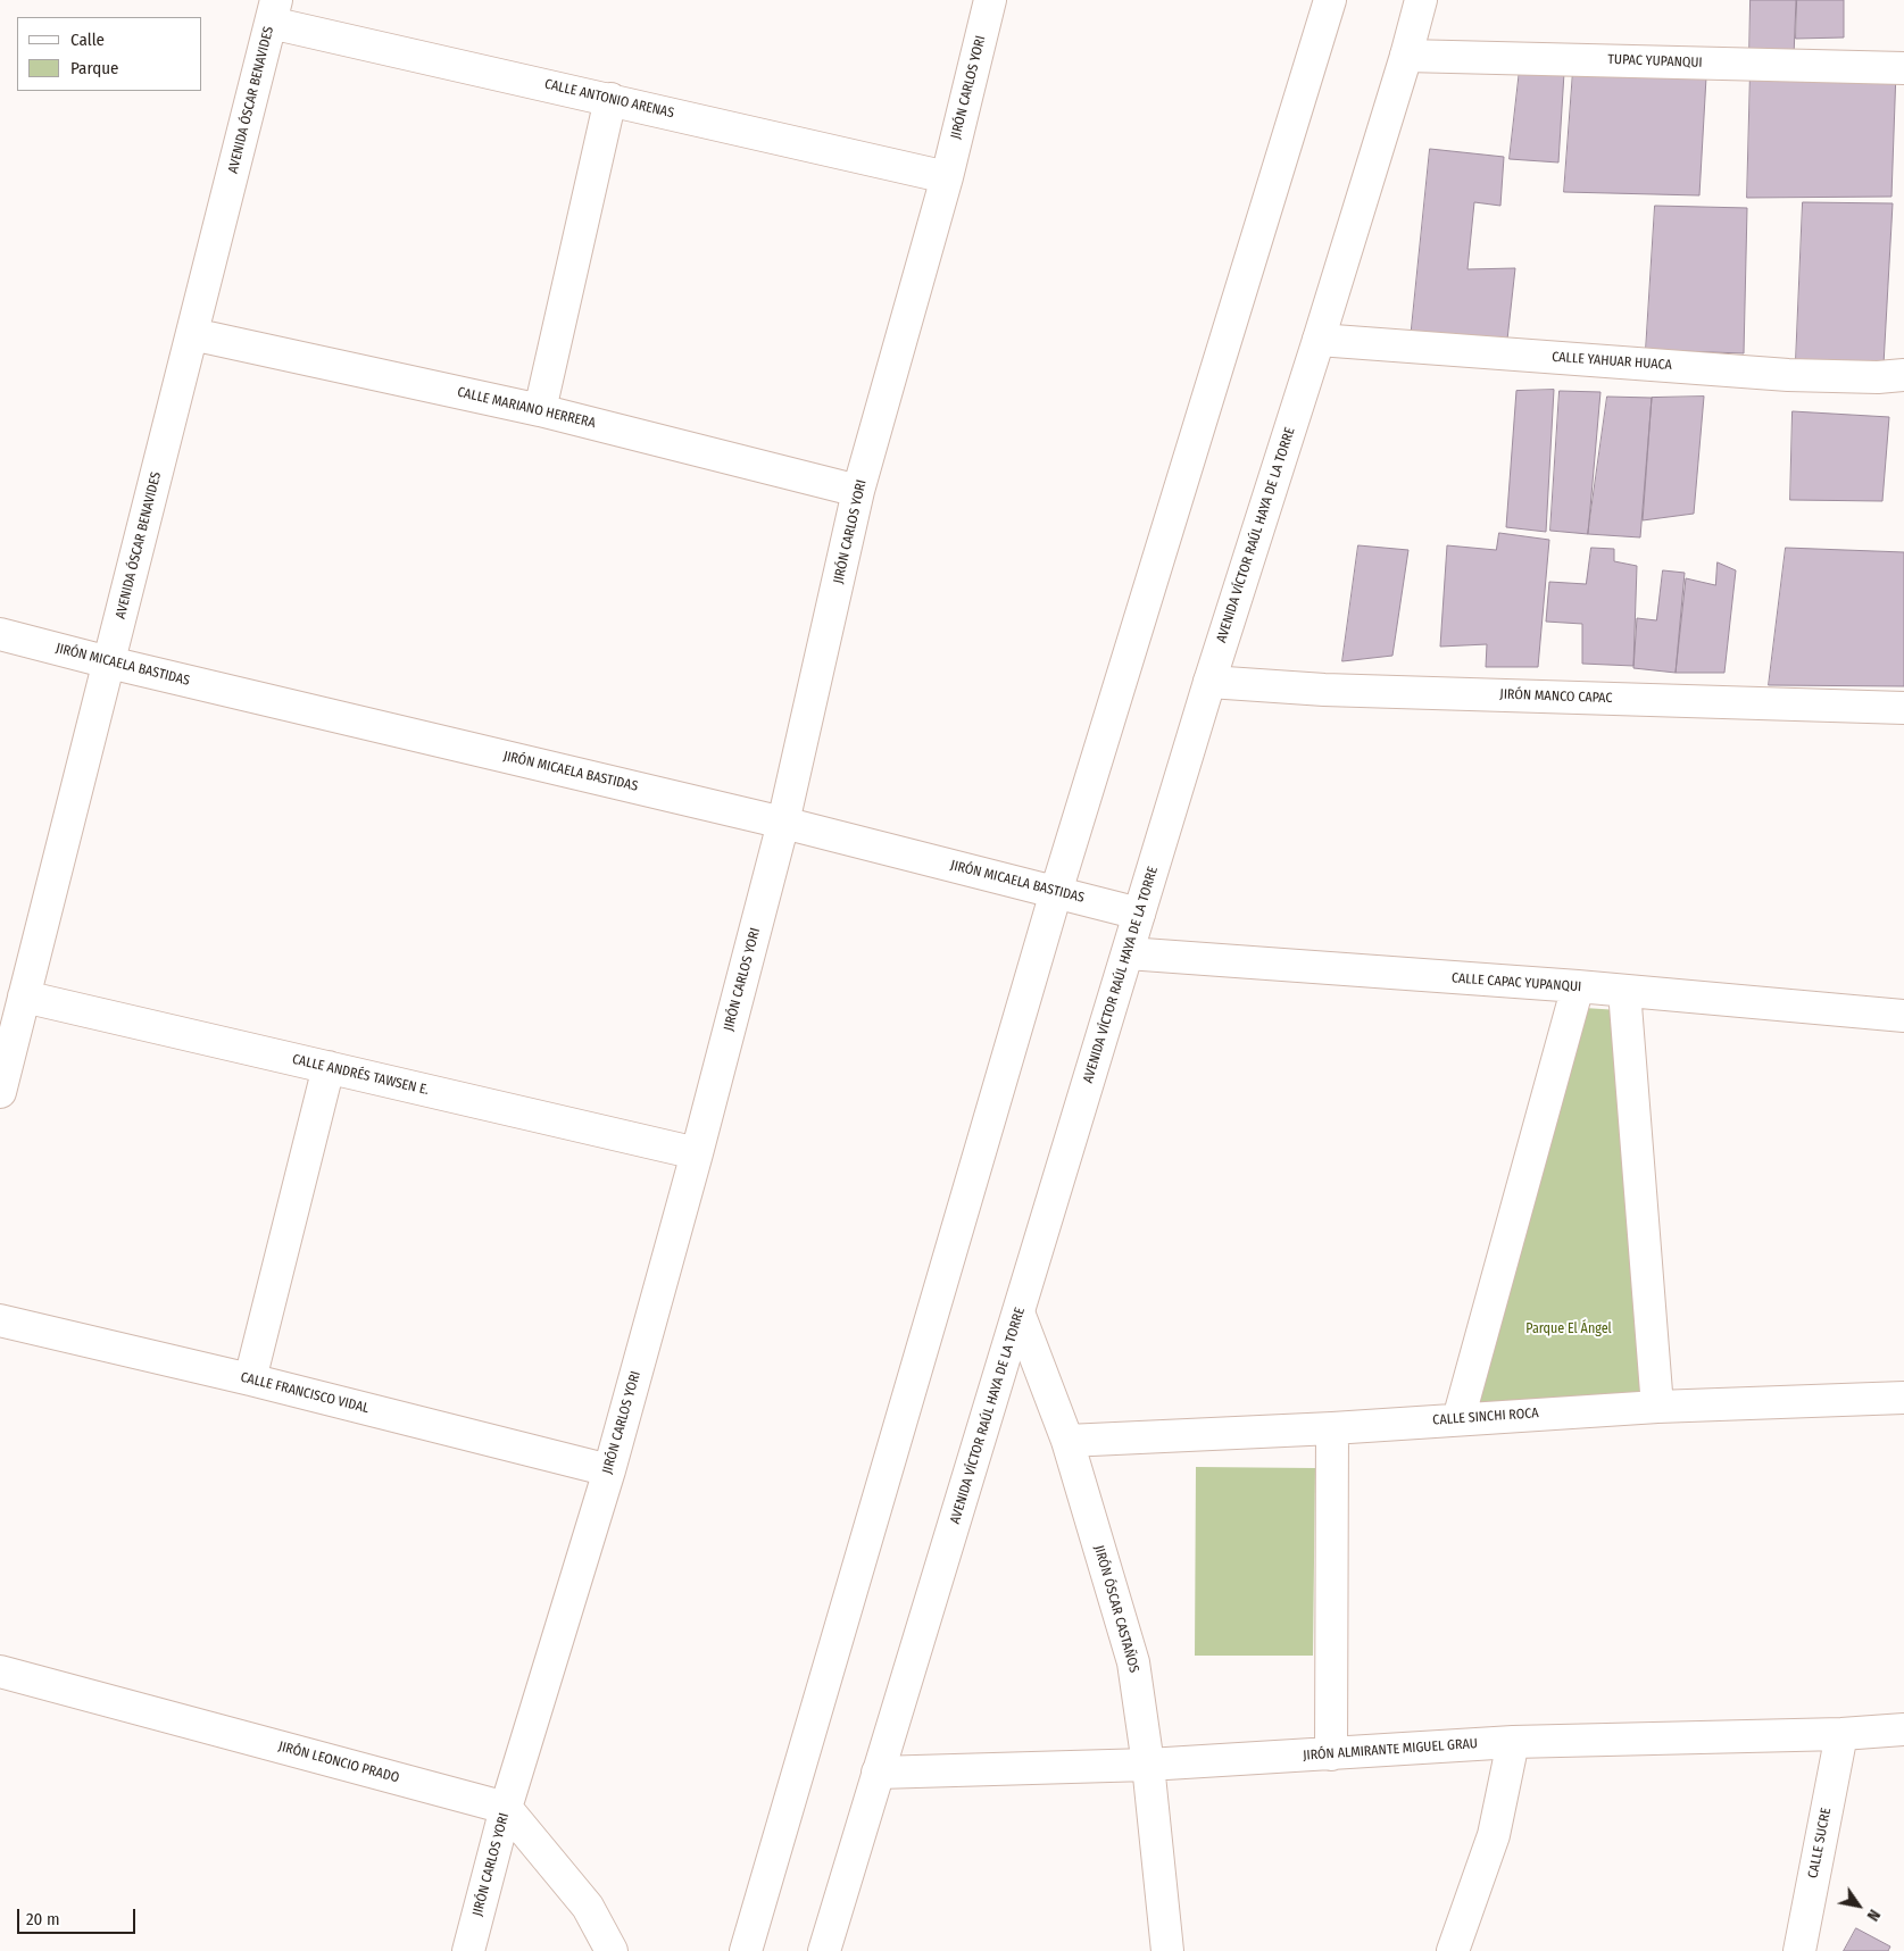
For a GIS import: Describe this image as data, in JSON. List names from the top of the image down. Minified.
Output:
{"streets":{"street":["TUPAC YUPANQUI","JIRÓN CARLOS YORI","CALLE ANTONIO ARENAS","AVENIDA ÓSCAR BENAVIDES","CALLE YAHUAR HUACA","CALLE MARIANO HERRERA","AVENIDA VÍCTOR RAÚL HAYA DE LA TORRE","JIRÓN MICAELA BASTIDAS","JIRÓN MANCO CAPAC","CALLE CAPAC YUPANQUI","CALLE ANDRÉS TAWSEN E.","CALLE FRANCISCO VIDAL","CALLE SINCHI ROCA","JIRÓN ÓSCAR CASTAÑOS","JIRÓN ALMIRANTE MIGUEL GRAU","JIRÓN LEONCIO PRADO","CALLE SUCRE"]},"crossings":[["TUPAC YUPANQUI","AVENIDA VÍCTOR RAÚL HAYA DE LA TORRE"],["JIRÓN CARLOS YORI","CALLE ANTONIO ARENAS"],["JIRÓN CARLOS YORI","CALLE MARIANO HERRERA"],["JIRÓN CARLOS YORI","JIRÓN MICAELA BASTIDAS"],["JIRÓN CARLOS YORI","CALLE ANDRÉS TAWSEN E."],["JIRÓN CARLOS YORI","CALLE FRANCISCO VIDAL"],["JIRÓN CARLOS YORI","JIRÓN LEONCIO PRADO"],["CALLE ANTONIO ARENAS","AVENIDA ÓSCAR BENAVIDES"],["AVENIDA ÓSCAR BENAVIDES","CALLE MARIANO HERRERA"],["AVENIDA ÓSCAR BENAVIDES","JIRÓN MICAELA BASTIDAS"],["AVENIDA ÓSCAR BENAVIDES","CALLE ANDRÉS TAWSEN E."],["CALLE YAHUAR HUACA","AVENIDA VÍCTOR RAÚL HAYA DE LA TORRE"],["AVENIDA VÍCTOR RAÚL HAYA DE LA TORRE","JIRÓN MICAELA BASTIDAS"],["AVENIDA VÍCTOR RAÚL HAYA DE LA TORRE","JIRÓN MANCO CAPAC"],["AVENIDA VÍCTOR RAÚL HAYA DE LA TORRE","CALLE CAPAC YUPANQUI"],["AVENIDA VÍCTOR RAÚL HAYA DE LA TORRE","JIRÓN ÓSCAR CASTAÑOS"],["AVENIDA VÍCTOR RAÚL HAYA DE LA TORRE","JIRÓN ALMIRANTE MIGUEL GRAU"],["CALLE SINCHI ROCA","JIRÓN ÓSCAR CASTAÑOS"],["JIRÓN ÓSCAR CASTAÑOS","JIRÓN ALMIRANTE MIGUEL GRAU"],["JIRÓN ALMIRANTE MIGUEL GRAU","CALLE SUCRE"]],"parks":["Parque El Ángel"],"legend":["Calle","Parque"],"scale_bar":"20 m","north":"bottom right"}
